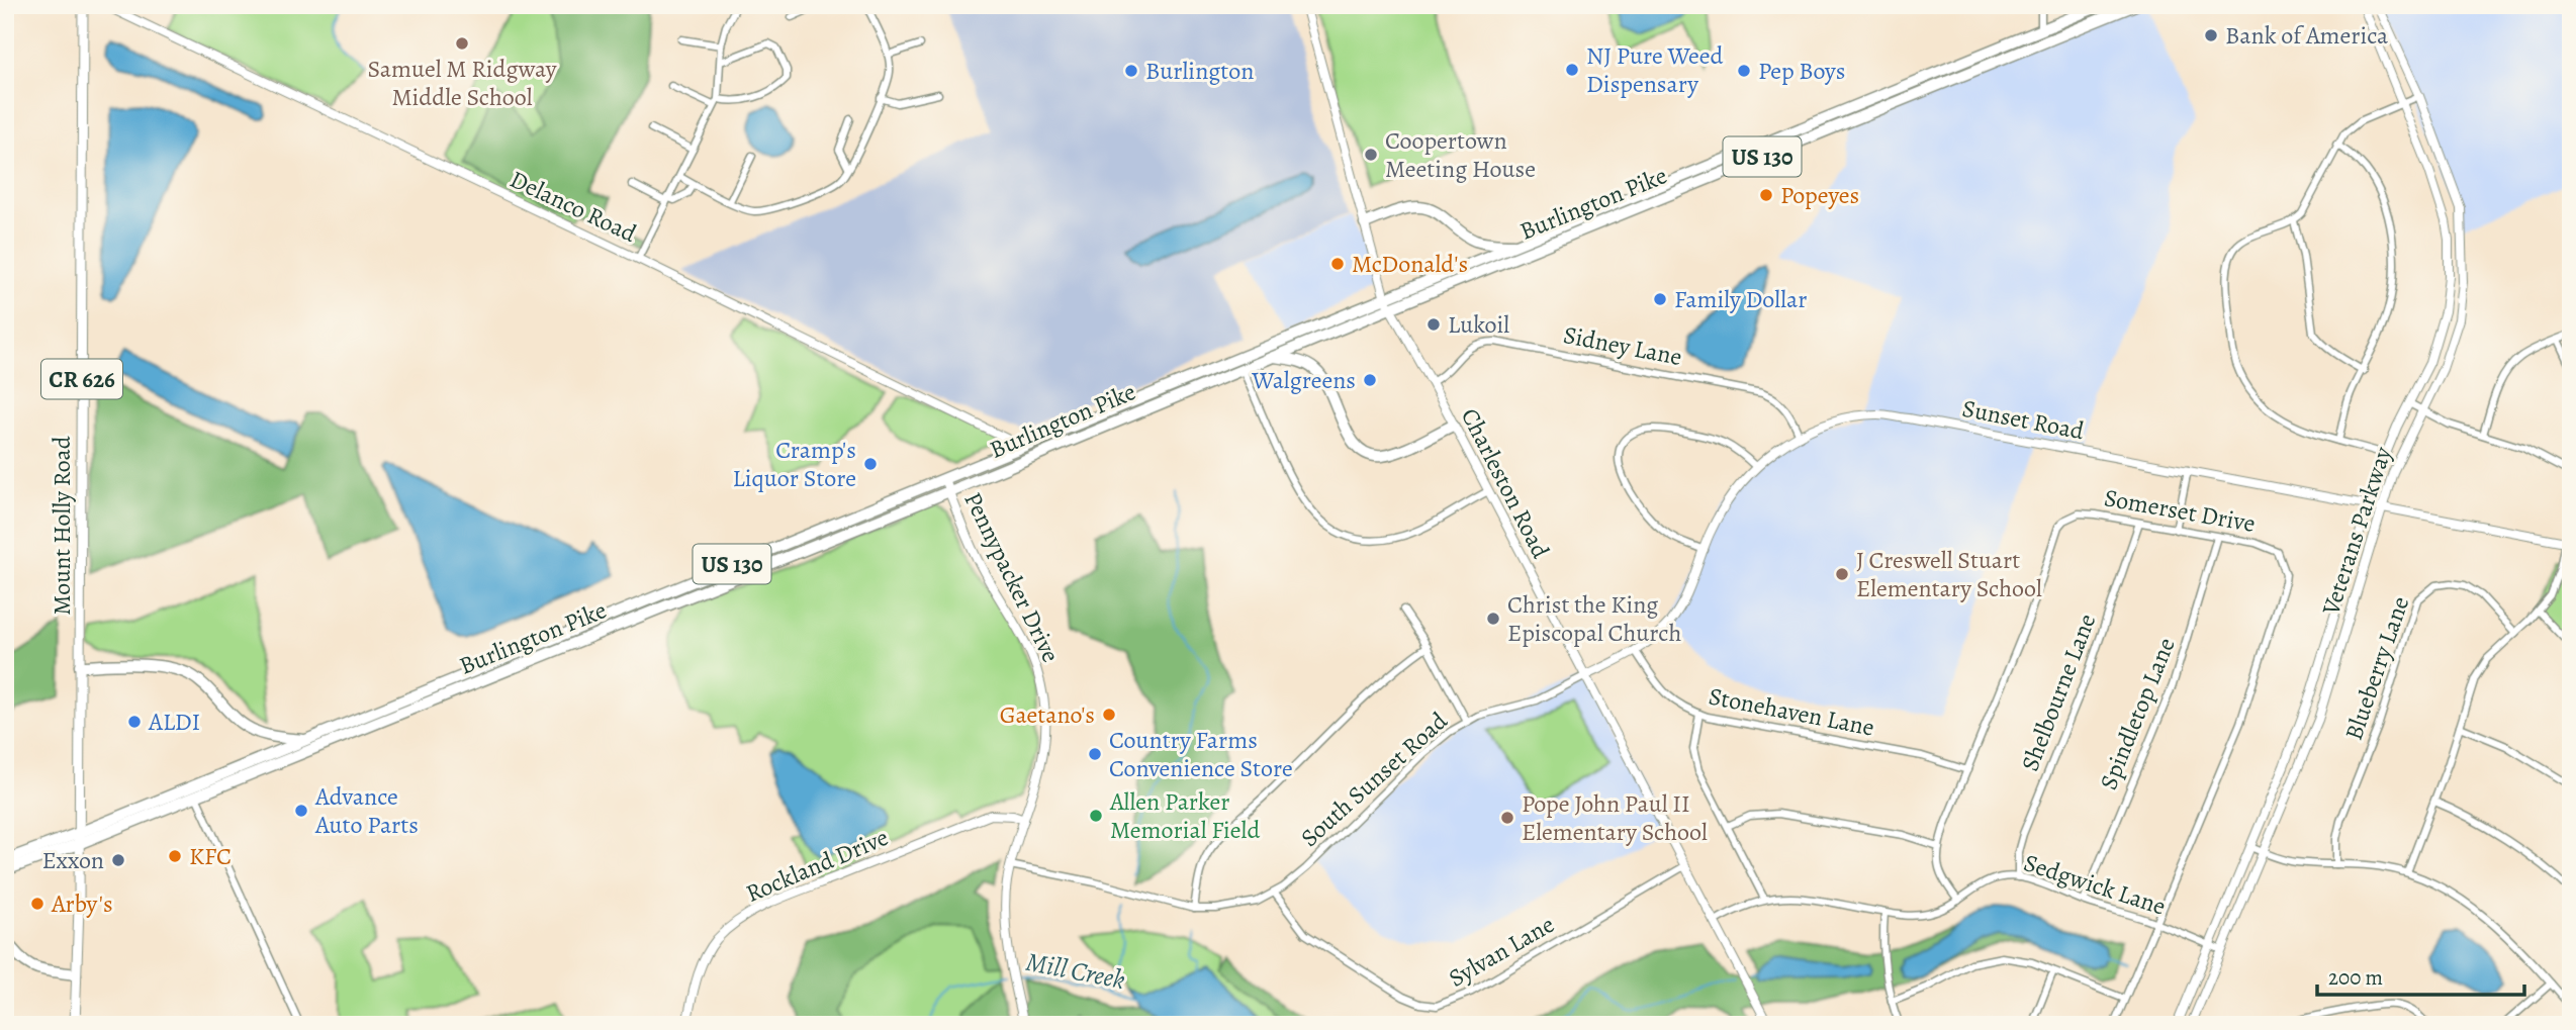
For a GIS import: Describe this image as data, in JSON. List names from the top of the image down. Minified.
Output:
{"streets":{"highway":["US 130","Burlington Pike"],"main road":["CR 626","Mount Holly Road"],"street":["Delanco Road","Sidney Lane","Sunset Road","Charleston Road","Somerset Drive","Veterans Parkway","Pennypacker Drive","Blueberry Lane","Shelbourne Lane","Stonehaven Lane","Spindletop Lane","South Sunset Road","Rockland Drive","Sedgwick Lane","Sylvan Lane"]},"crossings":[["Burlington Pike","Delanco Road"],["Burlington Pike","CR 626"],["Burlington Pike","Charleston Road"],["Burlington Pike","Mount Holly Road"],["Burlington Pike","Pennypacker Drive"],["Sidney Lane","Sunset Road"],["Sidney Lane","Charleston Road"],["CR 626","Mount Holly Road"],["Sunset Road","Charleston Road"],["Sunset Road","Veterans Parkway"],["Sunset Road","Stonehaven Lane"],["Sunset Road","South Sunset Road"],["Charleston Road","South Sunset Road"],["Charleston Road","Sedgwick Lane"],["Charleston Road","Sylvan Lane"],["Somerset Drive","Shelbourne Lane"],["Somerset Drive","Stonehaven Lane"],["Somerset Drive","Spindletop Lane"],["Somerset Drive","Sedgwick Lane"],["Veterans Parkway","Sedgwick Lane"],["Pennypacker Drive","South Sunset Road"],["Pennypacker Drive","Rockland Drive"],["Shelbourne Lane","Sedgwick Lane"],["Spindletop Lane","Sedgwick Lane"],["South Sunset Road","Sylvan Lane"]],"water":["Mill Creek"],"places":["Bank of America","Samuel M Ridgway Middle School","NJ Pure Weed Dispensary","Burlington","Pep Boys","Coopertown Meeting House","Popeyes","McDonald's","Family Dollar","Lukoil","Walgreens","Cramp's Liquor Store","J Creswell Stuart Elementary School","Christ the King Episcopal Church","Gaetano's","ALDI","Country Farms Convenience Store","Advance Auto Parts","Allen Parker Memorial Field","Pope John Paul II Elementary School","KFC","Exxon","Arby's"],"scale_bar":"200 m"}
